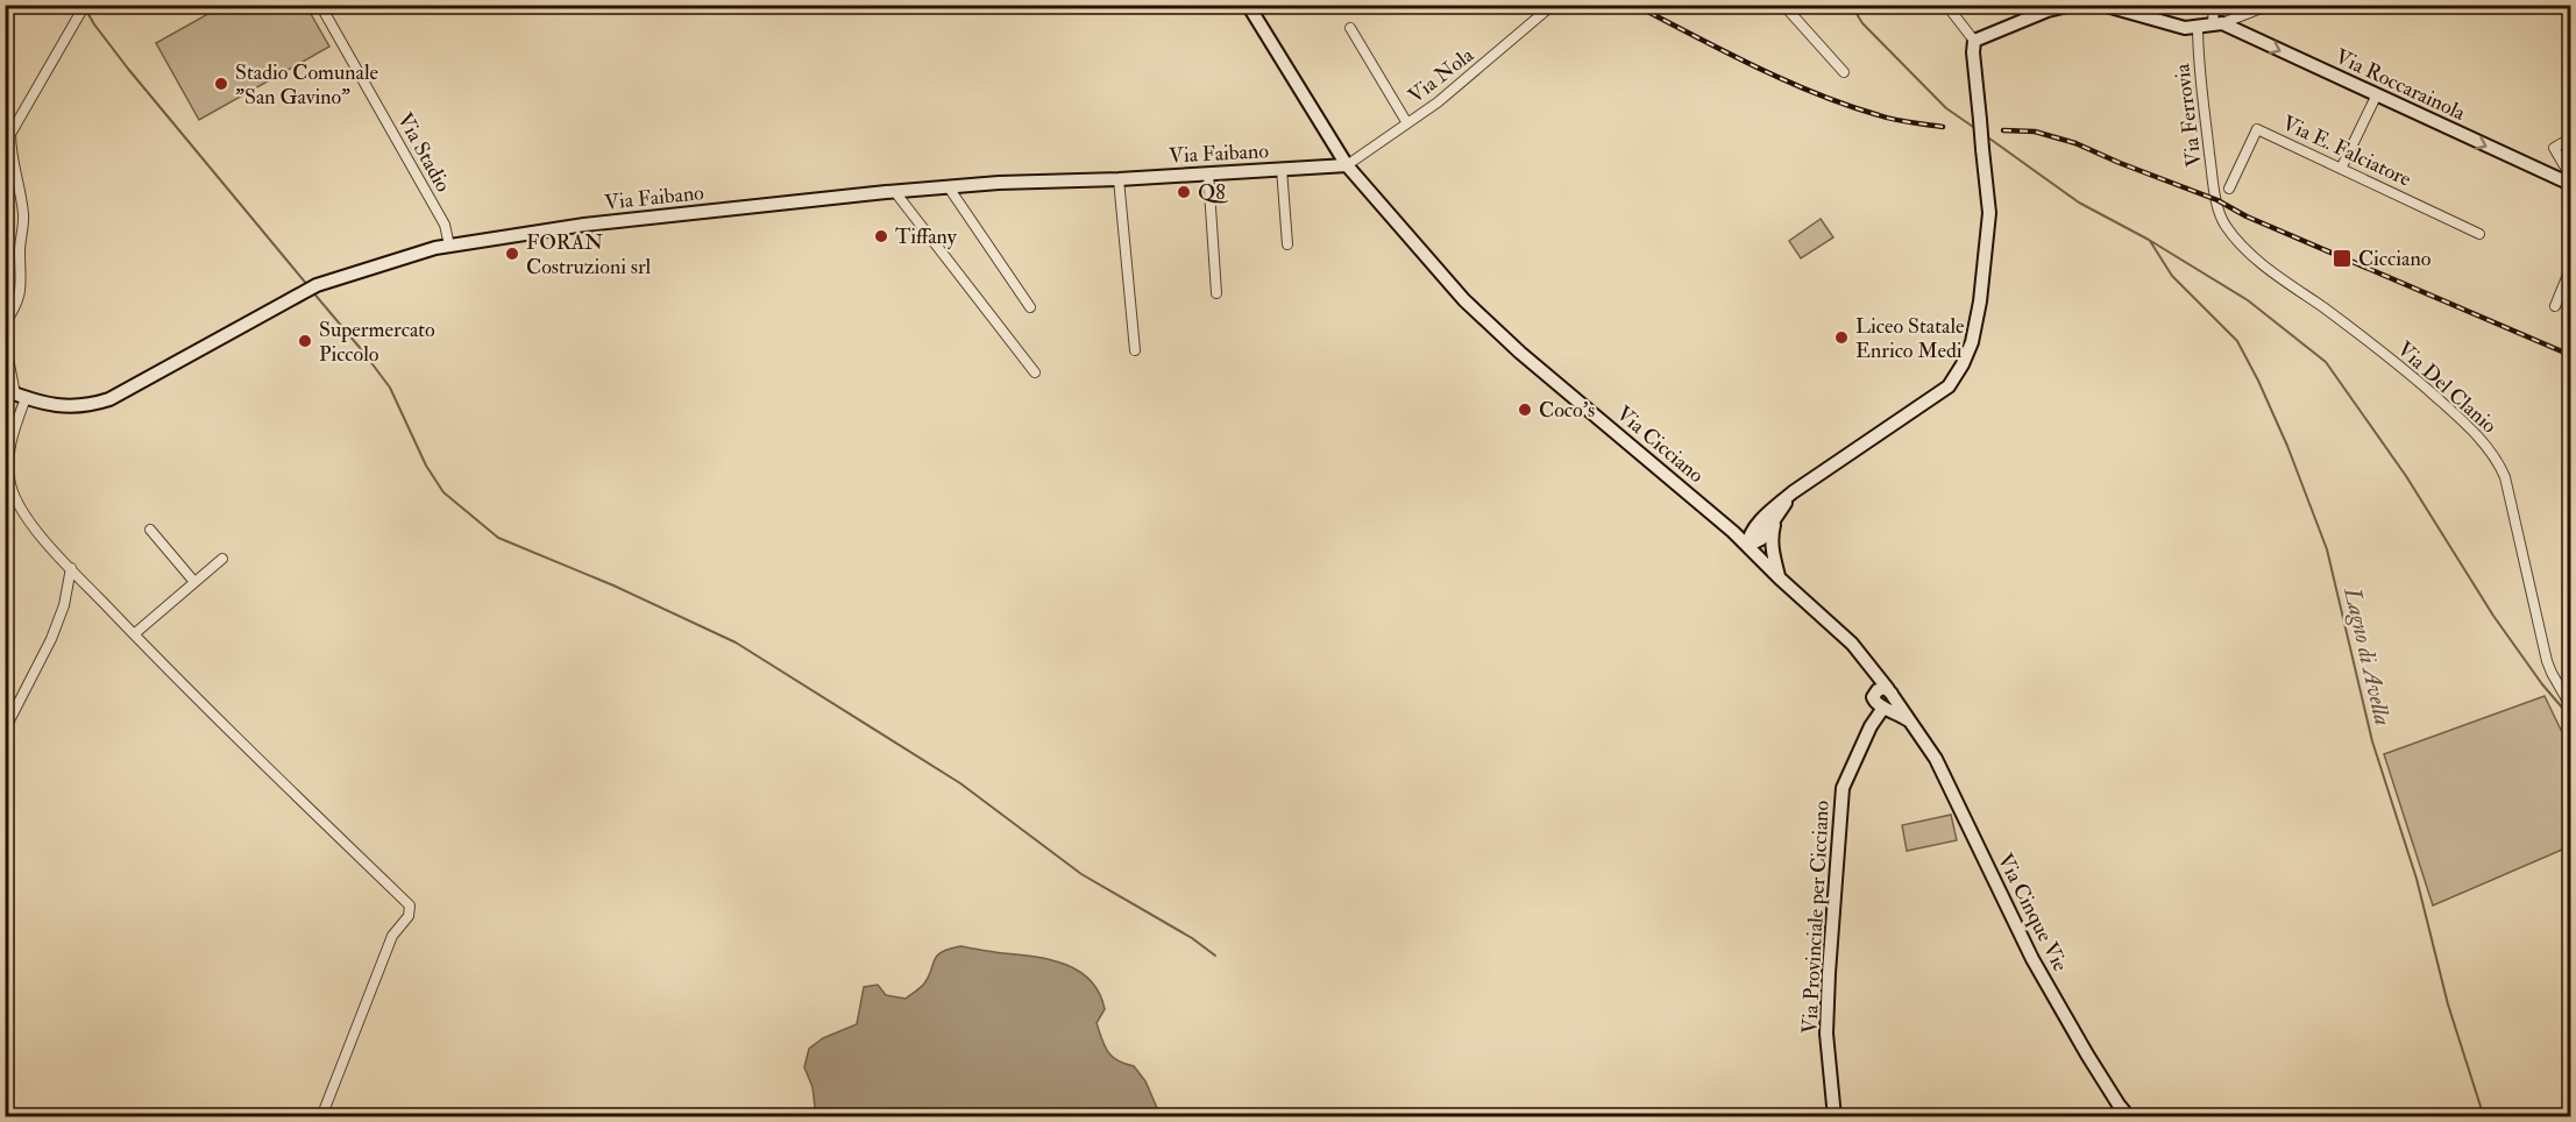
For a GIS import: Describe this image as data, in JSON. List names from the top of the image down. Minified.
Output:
{"streets":{"street":["Via Nola","Via Roccarainola","Via Ferrovia","Via E. Falciatore","Via Stadio","Via Faibano","Via Del Clanio","Via Cicciano","Via Cinque Vie","Via Provinciale per Cicciano"]},"crossings":[["Via Nola","Via Faibano"],["Via Nola","Via Cicciano"],["Via Ferrovia","Via Del Clanio"],["Via Stadio","Via Faibano"],["Via Faibano","Via Cicciano"],["Via Cicciano","Via Cinque Vie"],["Via Cicciano","Via Provinciale per Cicciano"],["Via Cinque Vie","Via Provinciale per Cicciano"]],"one_way":["Via Roccarainola"],"water":["Lagno di Avella"],"places":{"other":["Stadio Comunale \"San Gavino\"","Q8","Tiffany","FORAN Costruzioni srl","Liceo Statale Enrico Medi","Supermercato Piccolo","Coco's"],"transit":["Cicciano"]}}
